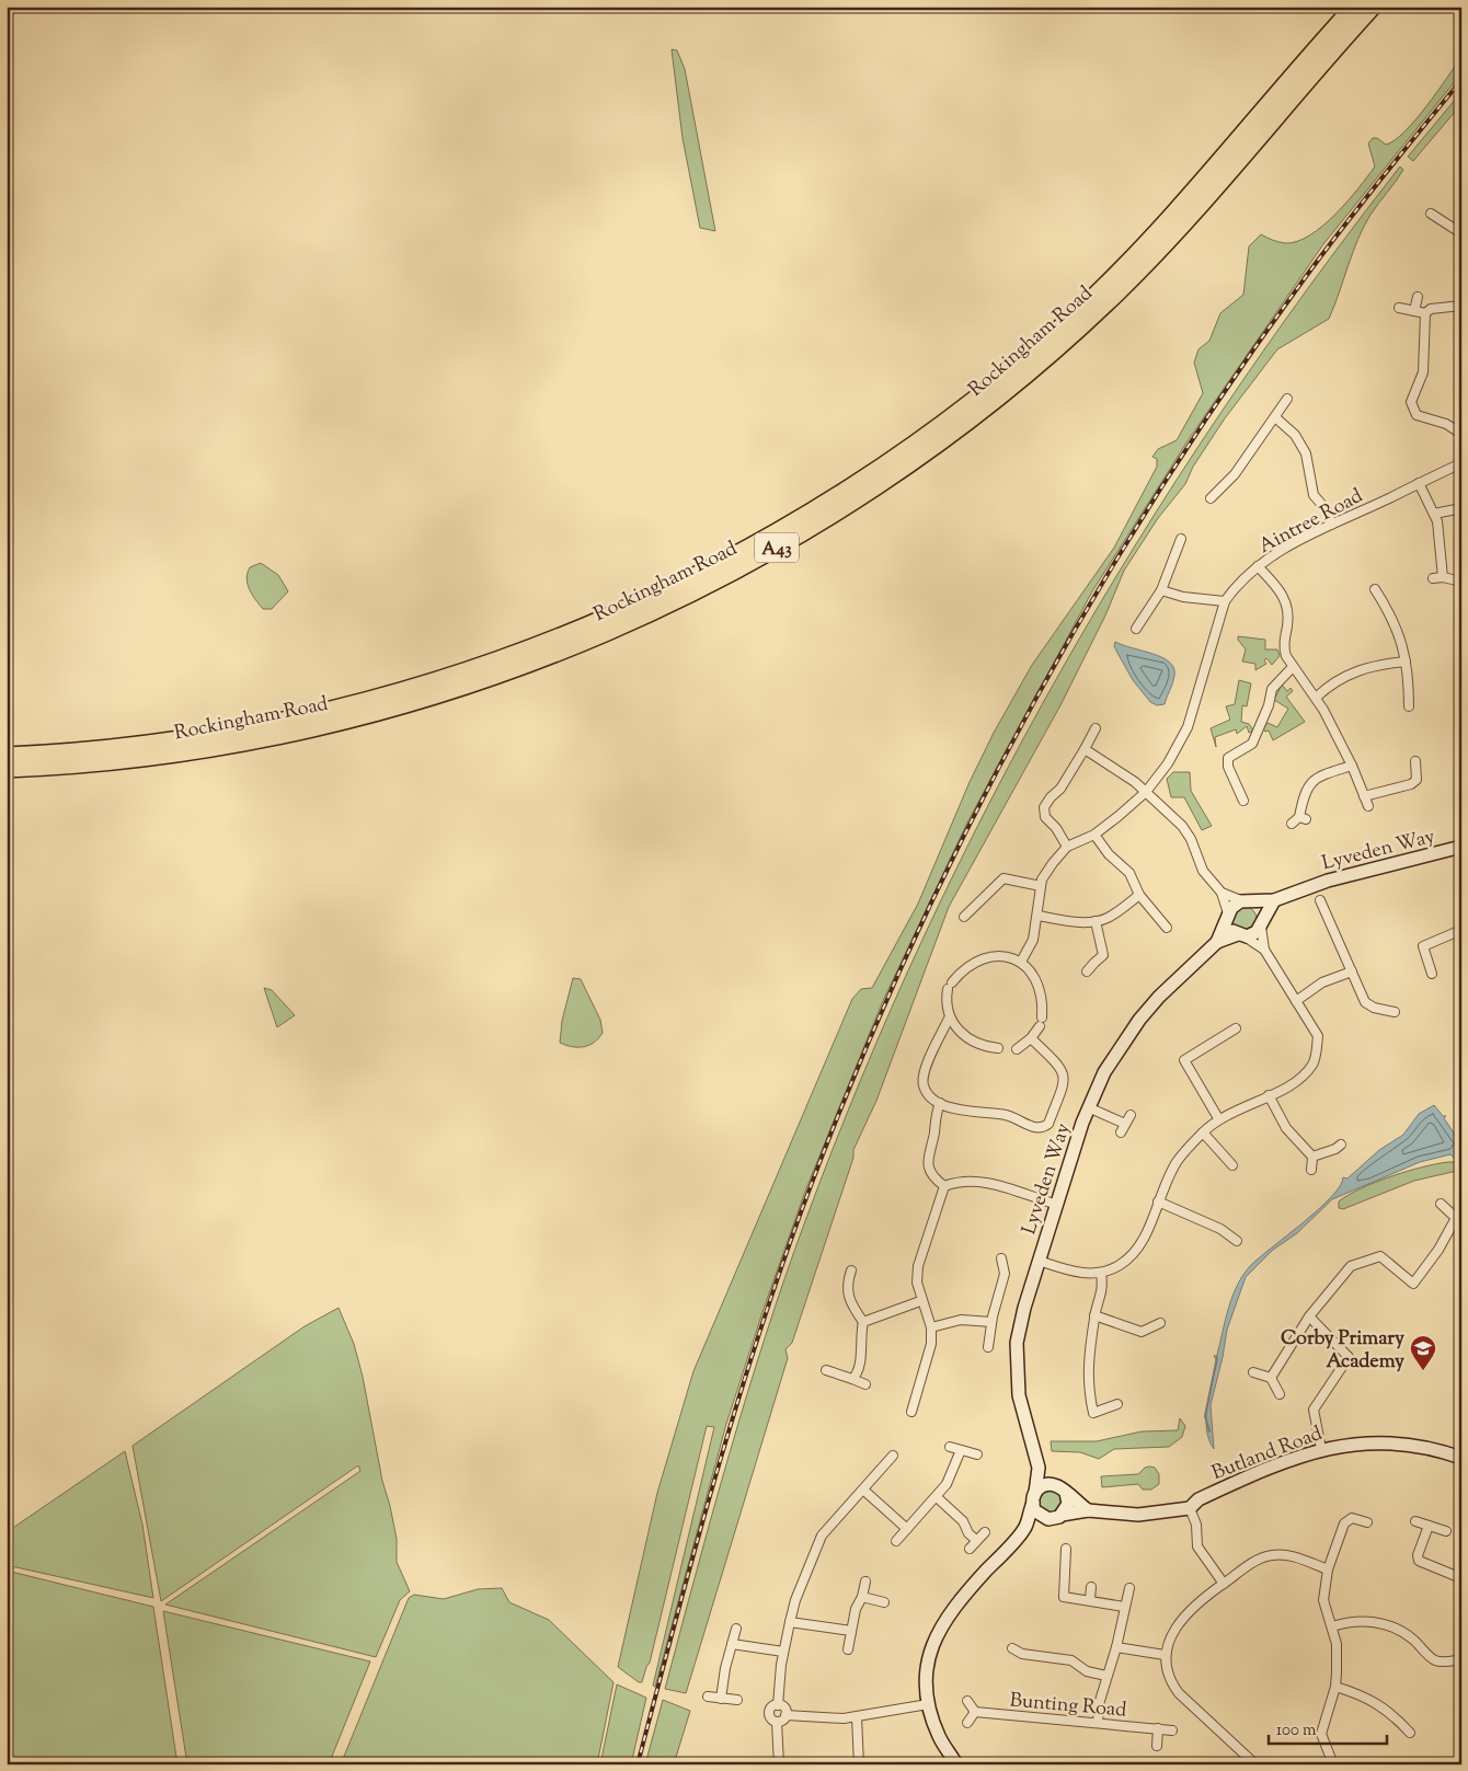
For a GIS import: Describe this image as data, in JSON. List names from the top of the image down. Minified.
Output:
{"streets":{"highway":["Rockingham Road","A43"],"street":["Aintree Road","Lyveden Way","Butland Road","Bunting Road"]},"crossings":[["Lyveden Way","Butland Road"]],"places":{"school or university":["Corby Primary Academy"]},"scale_bar":"100 m"}
